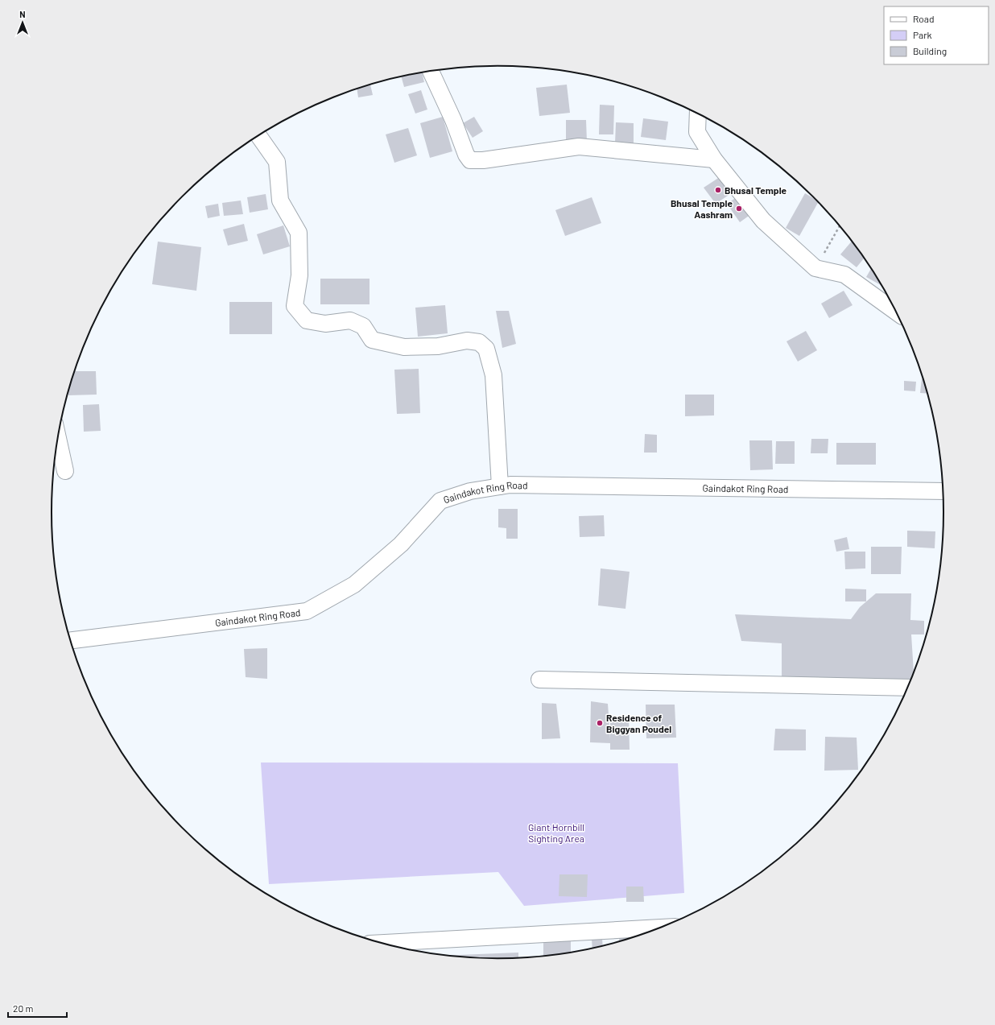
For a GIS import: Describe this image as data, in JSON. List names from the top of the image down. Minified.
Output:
{"streets":{"street":["Gaindakot Ring Road"]},"parks":["Giant Hornbill Sighting Area"],"places":["Bhusal Temple","Bhusal Temple Aashram","Residence of Biggyan Poudel"],"legend":["Road","Park","Building"],"scale_bar":"20 m","north":"top"}
